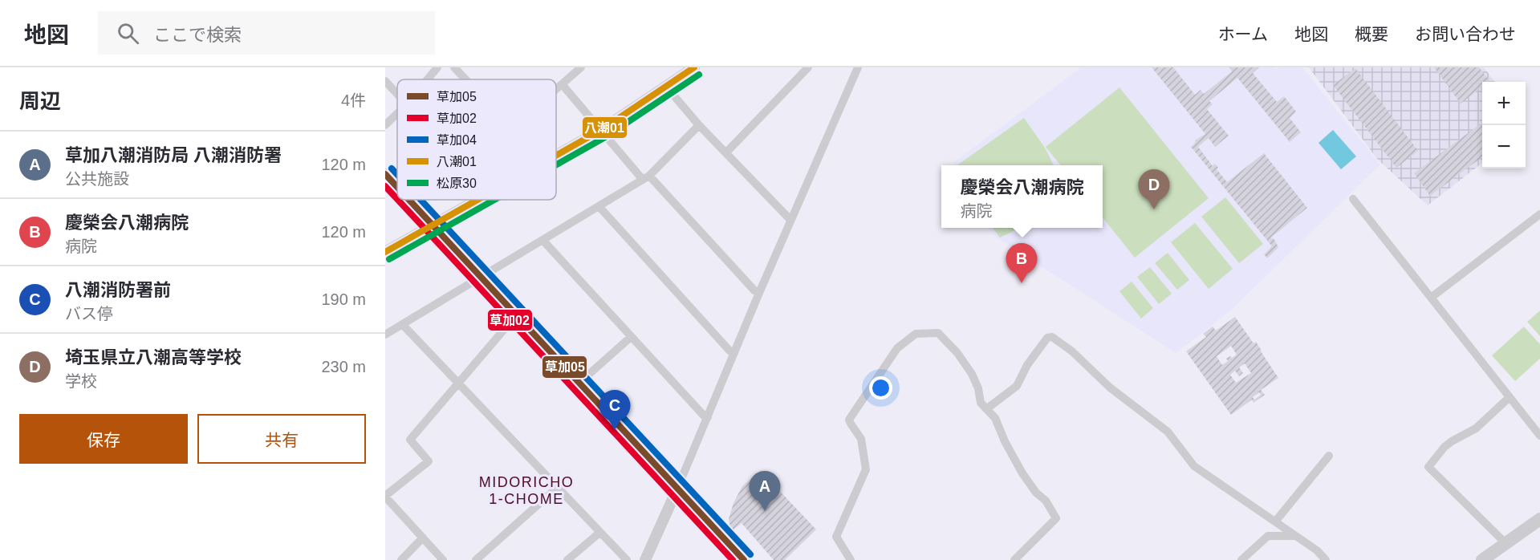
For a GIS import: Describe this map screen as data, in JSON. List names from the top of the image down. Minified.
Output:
{"districts":["MIDORICHO 1-CHOME"],"lines":["transit line 八潮01","transit line 松原30","transit line 草加04","transit line 草加05","transit line 草加02"],"legend":["草加05","草加02","草加04","八潮01","松原30"],"page":{"header":"地図","search":"ここで検索","nav":["ホーム","地図","概要","お問い合わせ"],"heading":["周辺","4件"],"map_buttons":["+","−"],"list":[{"mark":"A","name":"草加八潮消防局 八潮消防署","note":"公共施設","value":"120 m"},{"mark":"B","name":"慶榮会八潮病院","note":"病院","value":"120 m"},{"mark":"C","name":"八潮消防署前","note":"バス停","value":"190 m"},{"mark":"D","name":"埼玉県立八潮高等学校","note":"学校","value":"230 m"}],"popup":["慶榮会八潮病院","病院"],"pins":["D","B","C","A"],"buttons":["保存","共有"]}}
